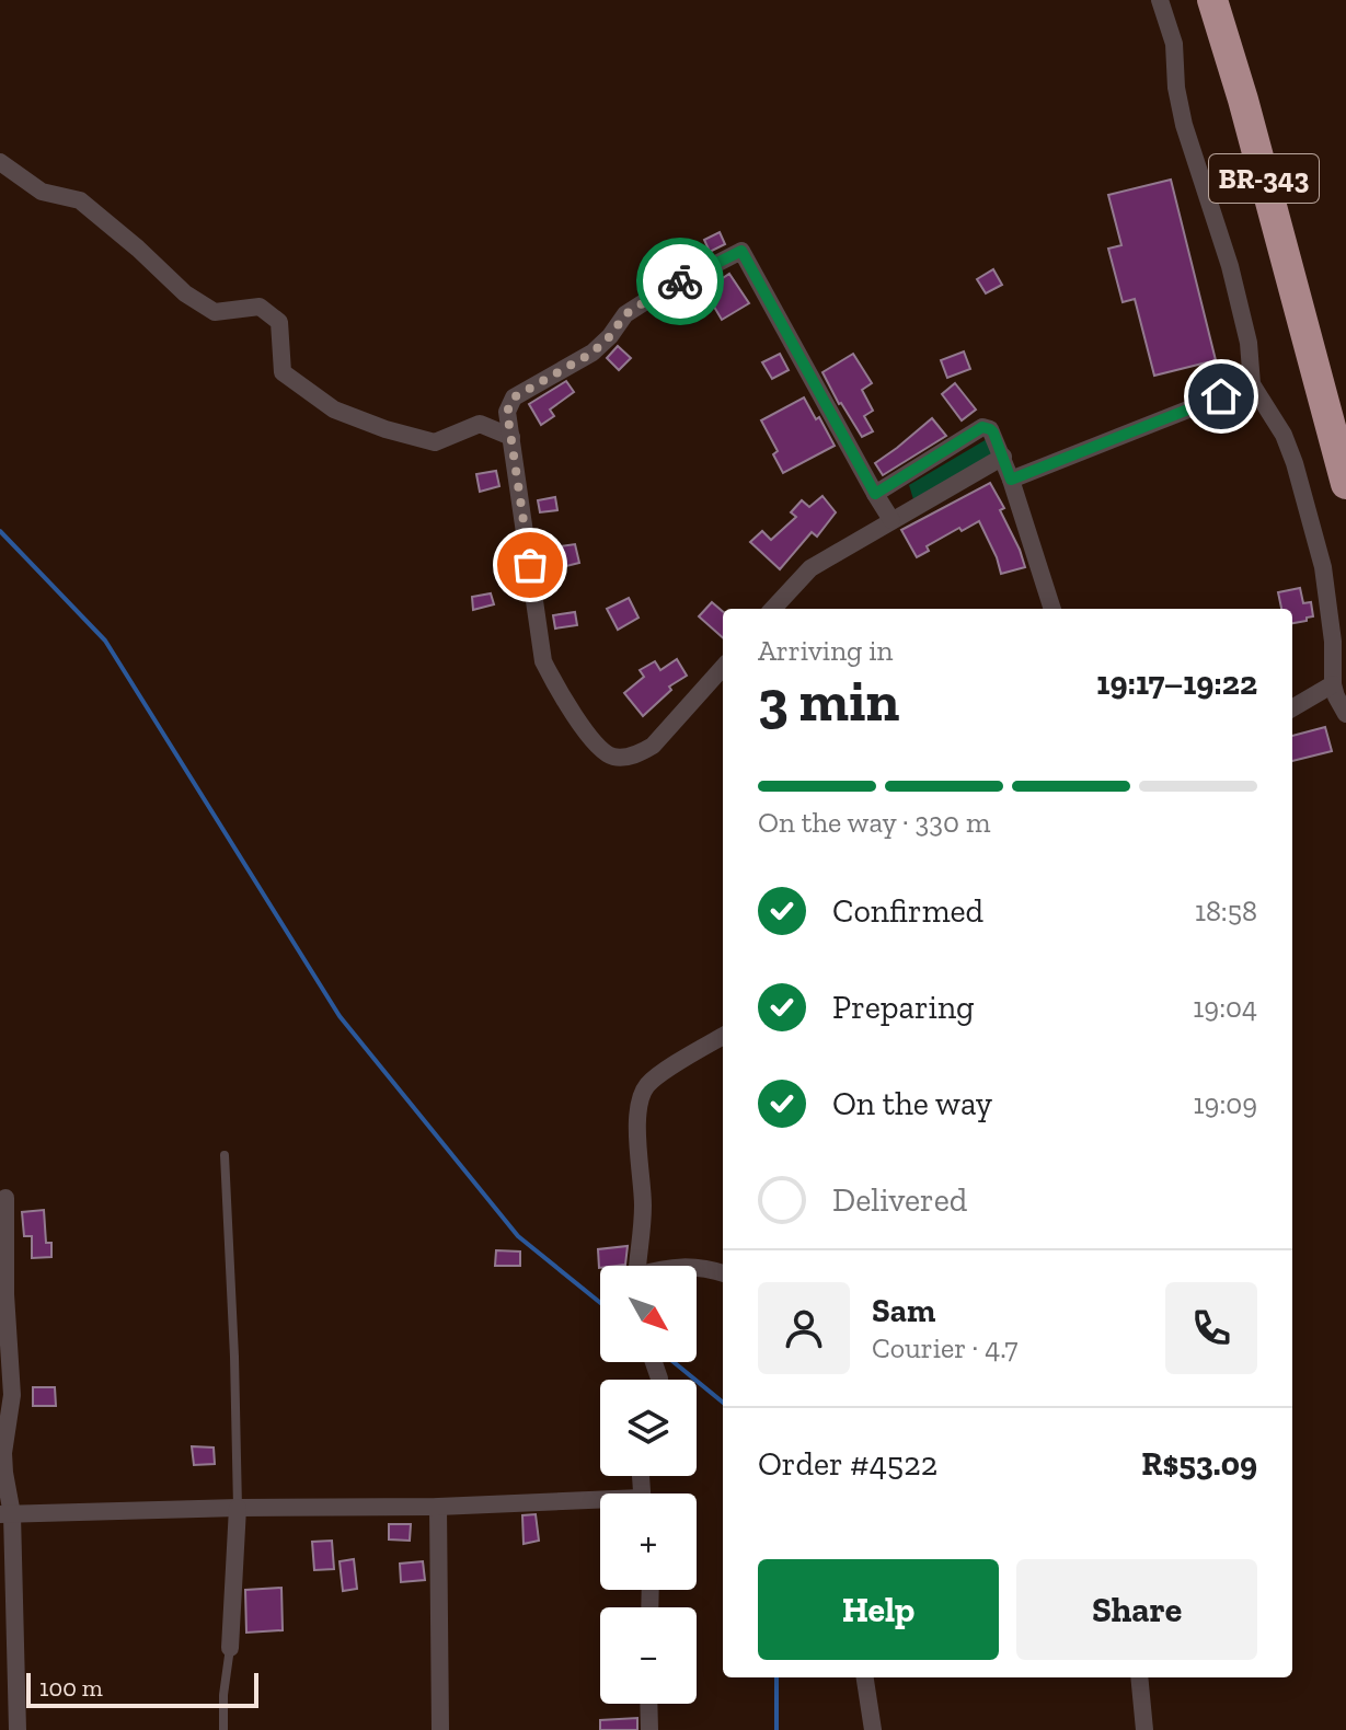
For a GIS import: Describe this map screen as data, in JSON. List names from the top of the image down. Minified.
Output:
{"streets":{"highway":["BR-343"]},"scale_bar":"100 m","north":"bottom right","page":{"heading":["3 min","Arriving in","19:17–19:22"],"panel":["Sam","Courier · 4.7","Order #4522","R$53.09"],"bar":"On the way · 330 m","list":[["Confirmed","18:58"],["Preparing","19:04"],["On the way","19:09"],"Delivered"],"map_buttons":["+","−"],"buttons":["Help","Share"],"scale":"100 m"}}
